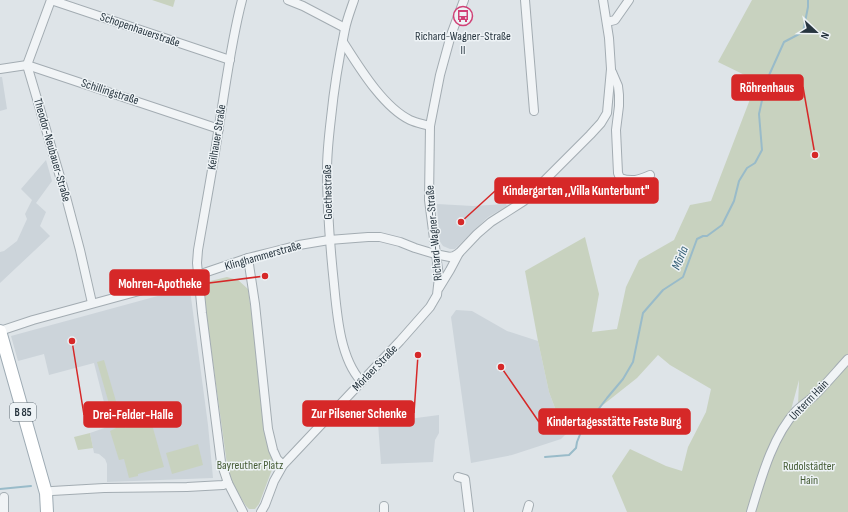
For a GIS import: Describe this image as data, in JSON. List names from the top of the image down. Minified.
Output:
{"streets":{"main road":["B 85"],"street":["Schopenhauerstraße","Schillingstraße","Keilhauer Straße","Theodor-Neubauer-Straße","Goethestraße","Richard-Wagner-Straße","Klinghammerstraße","Mörlaer Straße","Unterm Hain"]},"crossings":[["Schopenhauerstraße","Keilhauer Straße"],["Schillingstraße","Keilhauer Straße"],["Schillingstraße","Theodor-Neubauer-Straße"],["Keilhauer Straße","Klinghammerstraße"],["Theodor-Neubauer-Straße","Klinghammerstraße"],["Goethestraße","Klinghammerstraße"],["Goethestraße","Mörlaer Straße"],["Richard-Wagner-Straße","Klinghammerstraße"],["Richard-Wagner-Straße","Mörlaer Straße"],["Klinghammerstraße","B 85"]],"water":["Mörla"],"parks":["Bayreuther Platz","Rudolstädter Hain"],"places":{"bus stop":["Richard-Wagner-Straße II"],"other":["Röhrenhaus","Kindergarten ,,Villa Kunterbunt\"","Mohren-Apotheke","Drei-Felder-Halle","Zur Pilsener Schenke","Kindertagesstätte Feste Burg"]},"north":"right"}
